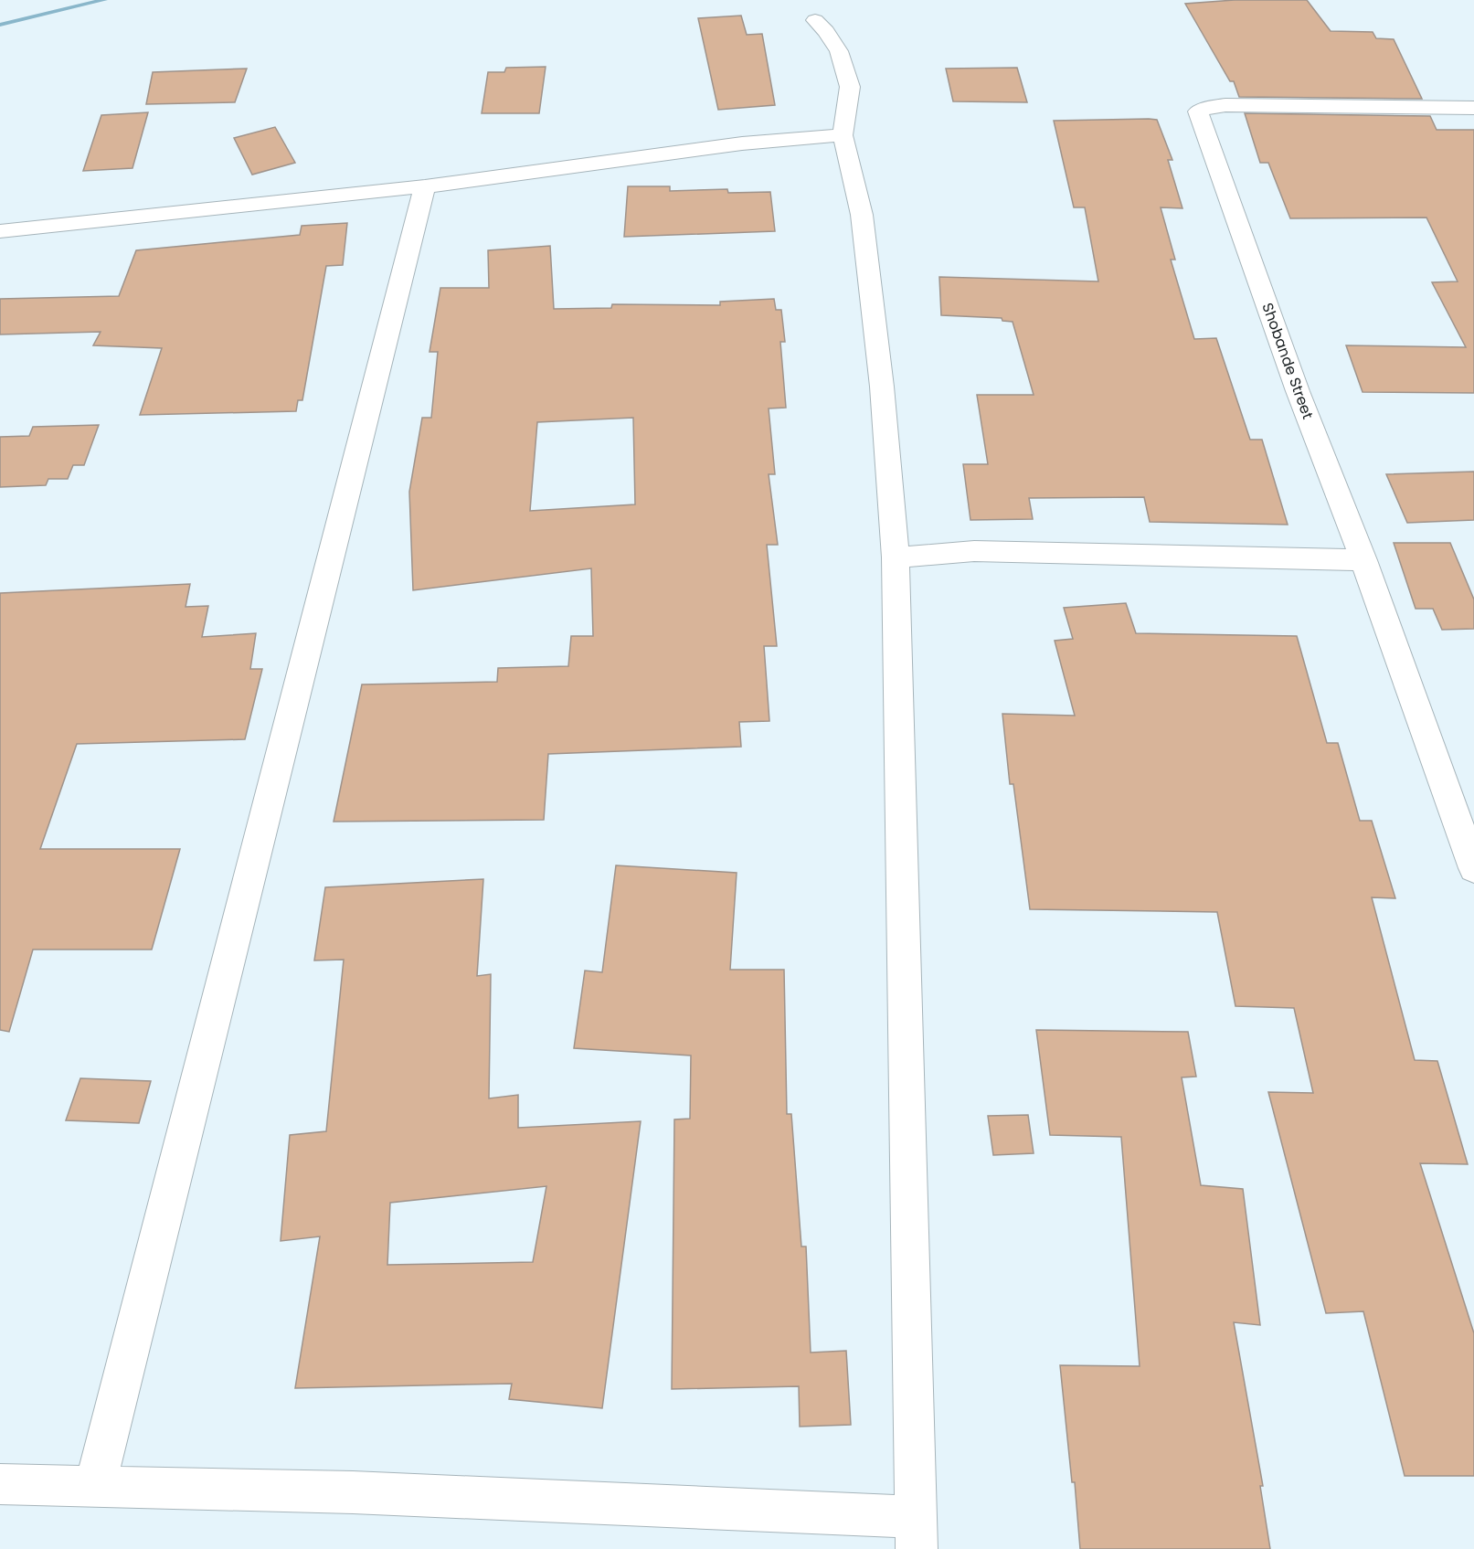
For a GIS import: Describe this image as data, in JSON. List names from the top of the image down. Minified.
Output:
{"streets":{"street":["Shobande Street"]}}
